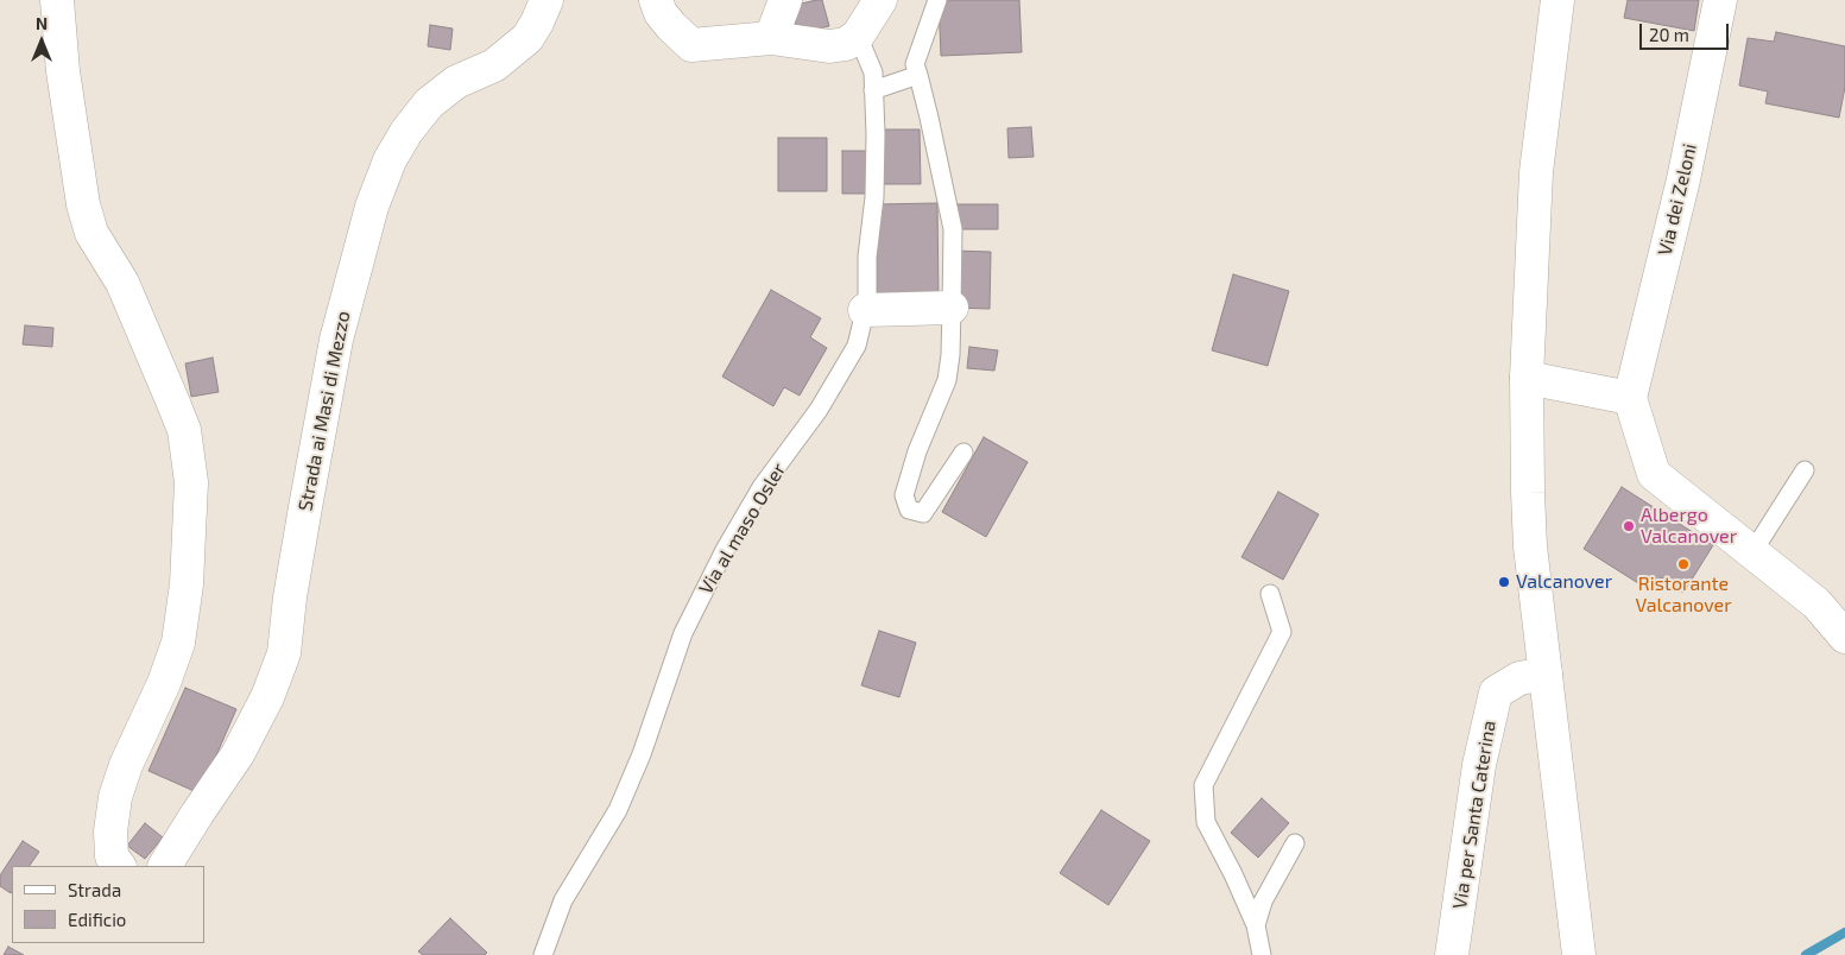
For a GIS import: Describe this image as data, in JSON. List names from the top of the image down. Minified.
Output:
{"streets":{"street":["Via dei Zeloni","Strada ai Masi di Mezzo","Via per Santa Caterina"],"lane":["Via al maso Osler"]},"places":["Albergo Valcanover","Ristorante Valcanover","Valcanover"],"legend":["Strada","Edificio"],"scale_bar":"20 m","north":"top"}
